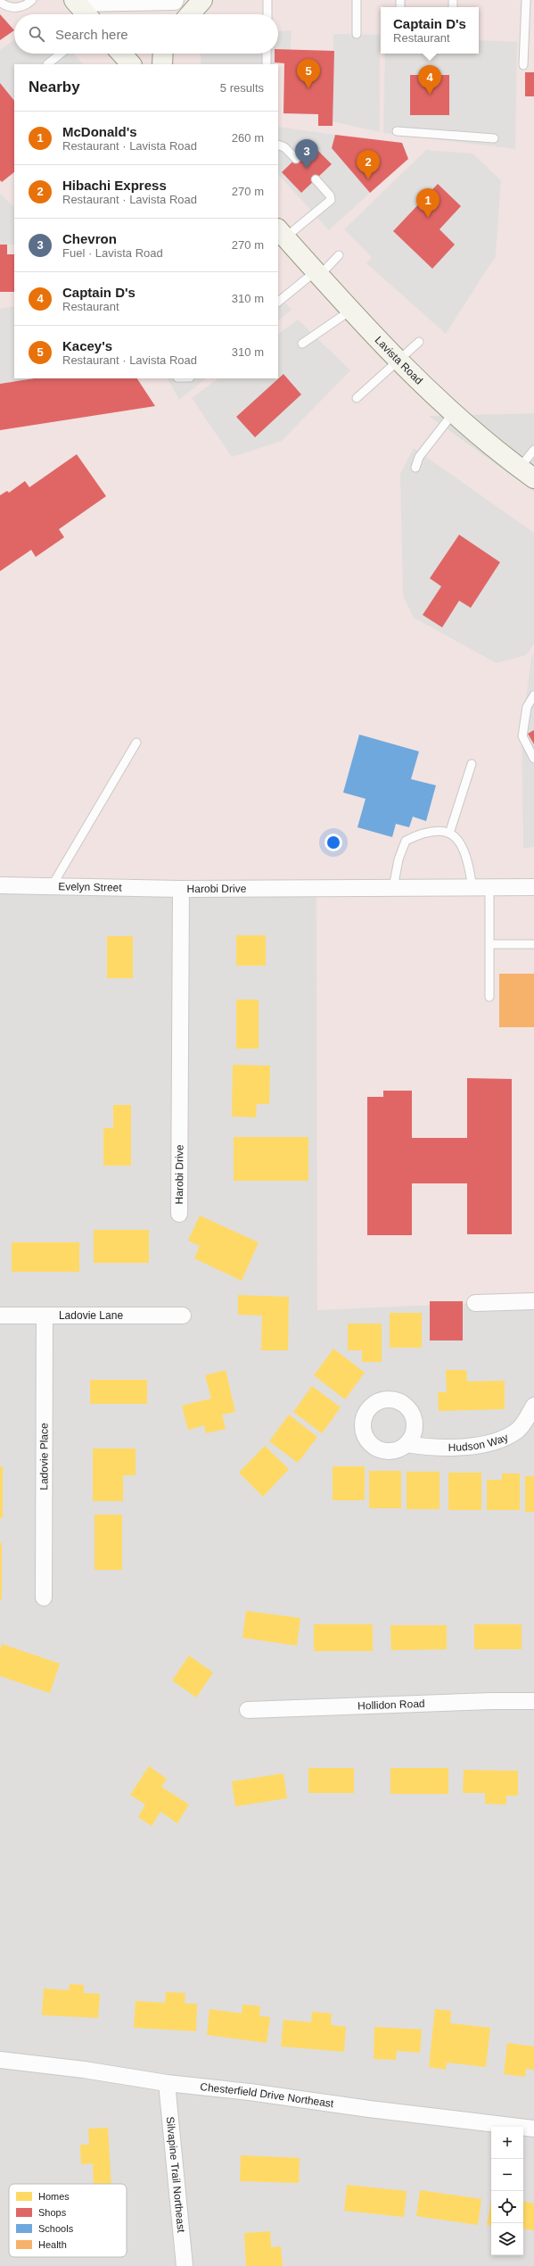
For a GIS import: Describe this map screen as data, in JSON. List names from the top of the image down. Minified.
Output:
{"streets":{"main road":["Lavista Road"],"street":["Evelyn Street","Harobi Drive","Ladovie Lane","Hudson Way","Ladovie Place","Hollidon Road","Chesterfield Drive Northeast","Silvapine Trail Northeast"]},"crossings":[["Evelyn Street","Harobi Drive"],["Ladovie Lane","Ladovie Place"],["Chesterfield Drive Northeast","Silvapine Trail Northeast"]],"legend":["Homes","Shops","Schools","Health"],"page":{"popup":["Captain D's","Restaurant"],"search":"Search here","pins":["5","4","3","2","1"],"heading":["Nearby","5 results"],"list":[{"mark":"1","name":"McDonald's","note":"Restaurant · Lavista Road","value":"260 m"},{"mark":"2","name":"Hibachi Express","note":"Restaurant · Lavista Road","value":"270 m"},{"mark":"3","name":"Chevron","note":"Fuel · Lavista Road","value":"270 m"},{"mark":"4","name":"Captain D's","note":"Restaurant","value":"310 m"},{"mark":"5","name":"Kacey's","note":"Restaurant · Lavista Road","value":"310 m"}],"map_buttons":["+","−"]}}
